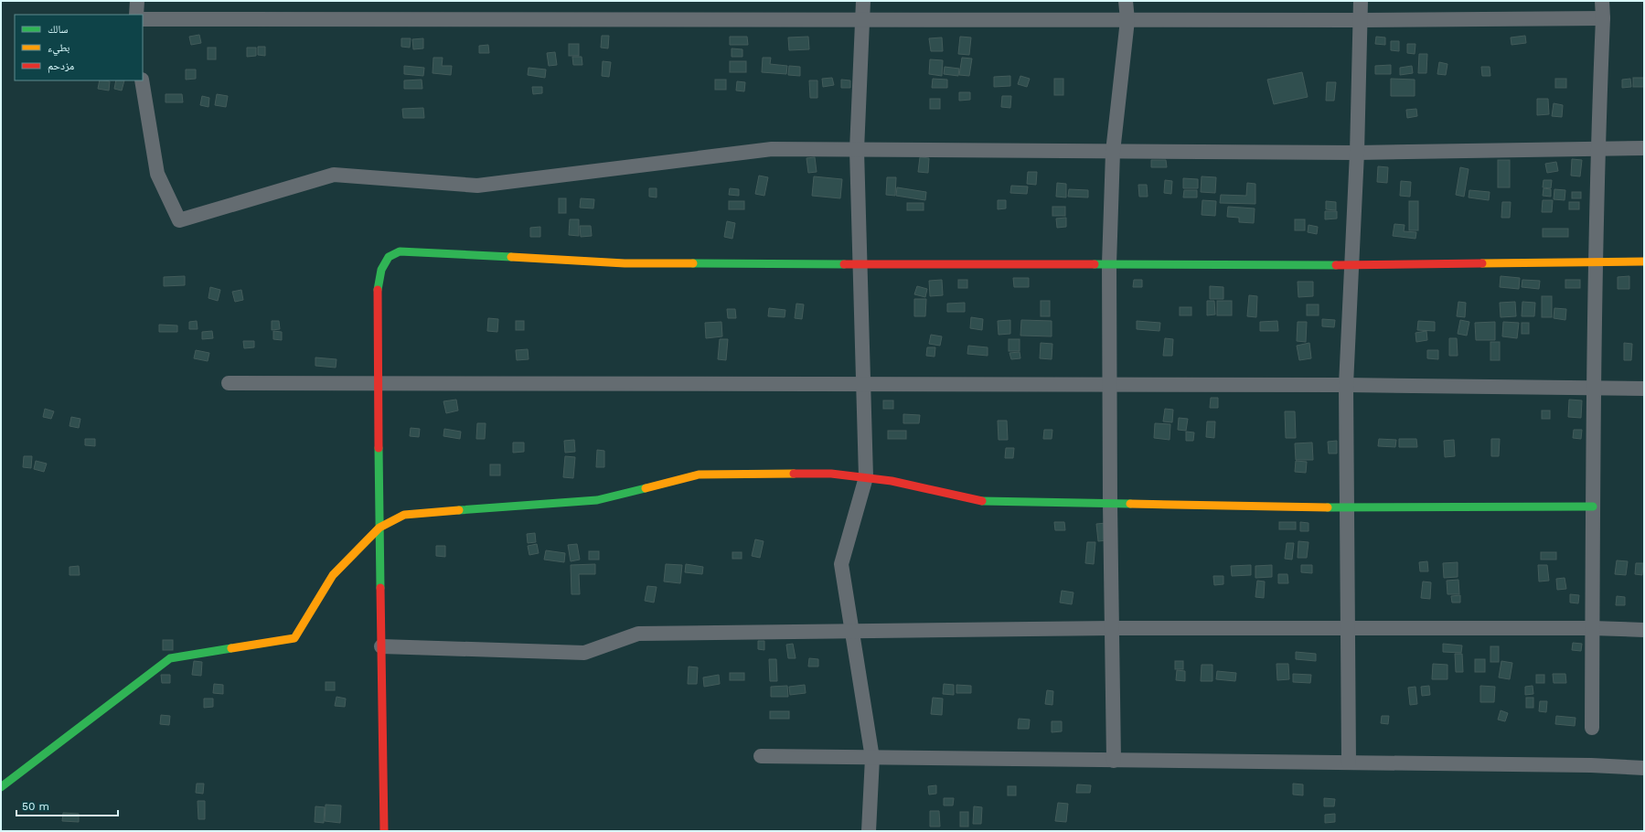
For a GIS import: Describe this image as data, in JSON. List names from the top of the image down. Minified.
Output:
{"legend":["سالك","بطيء","مزدحم"],"scale_bar":"50 m"}
